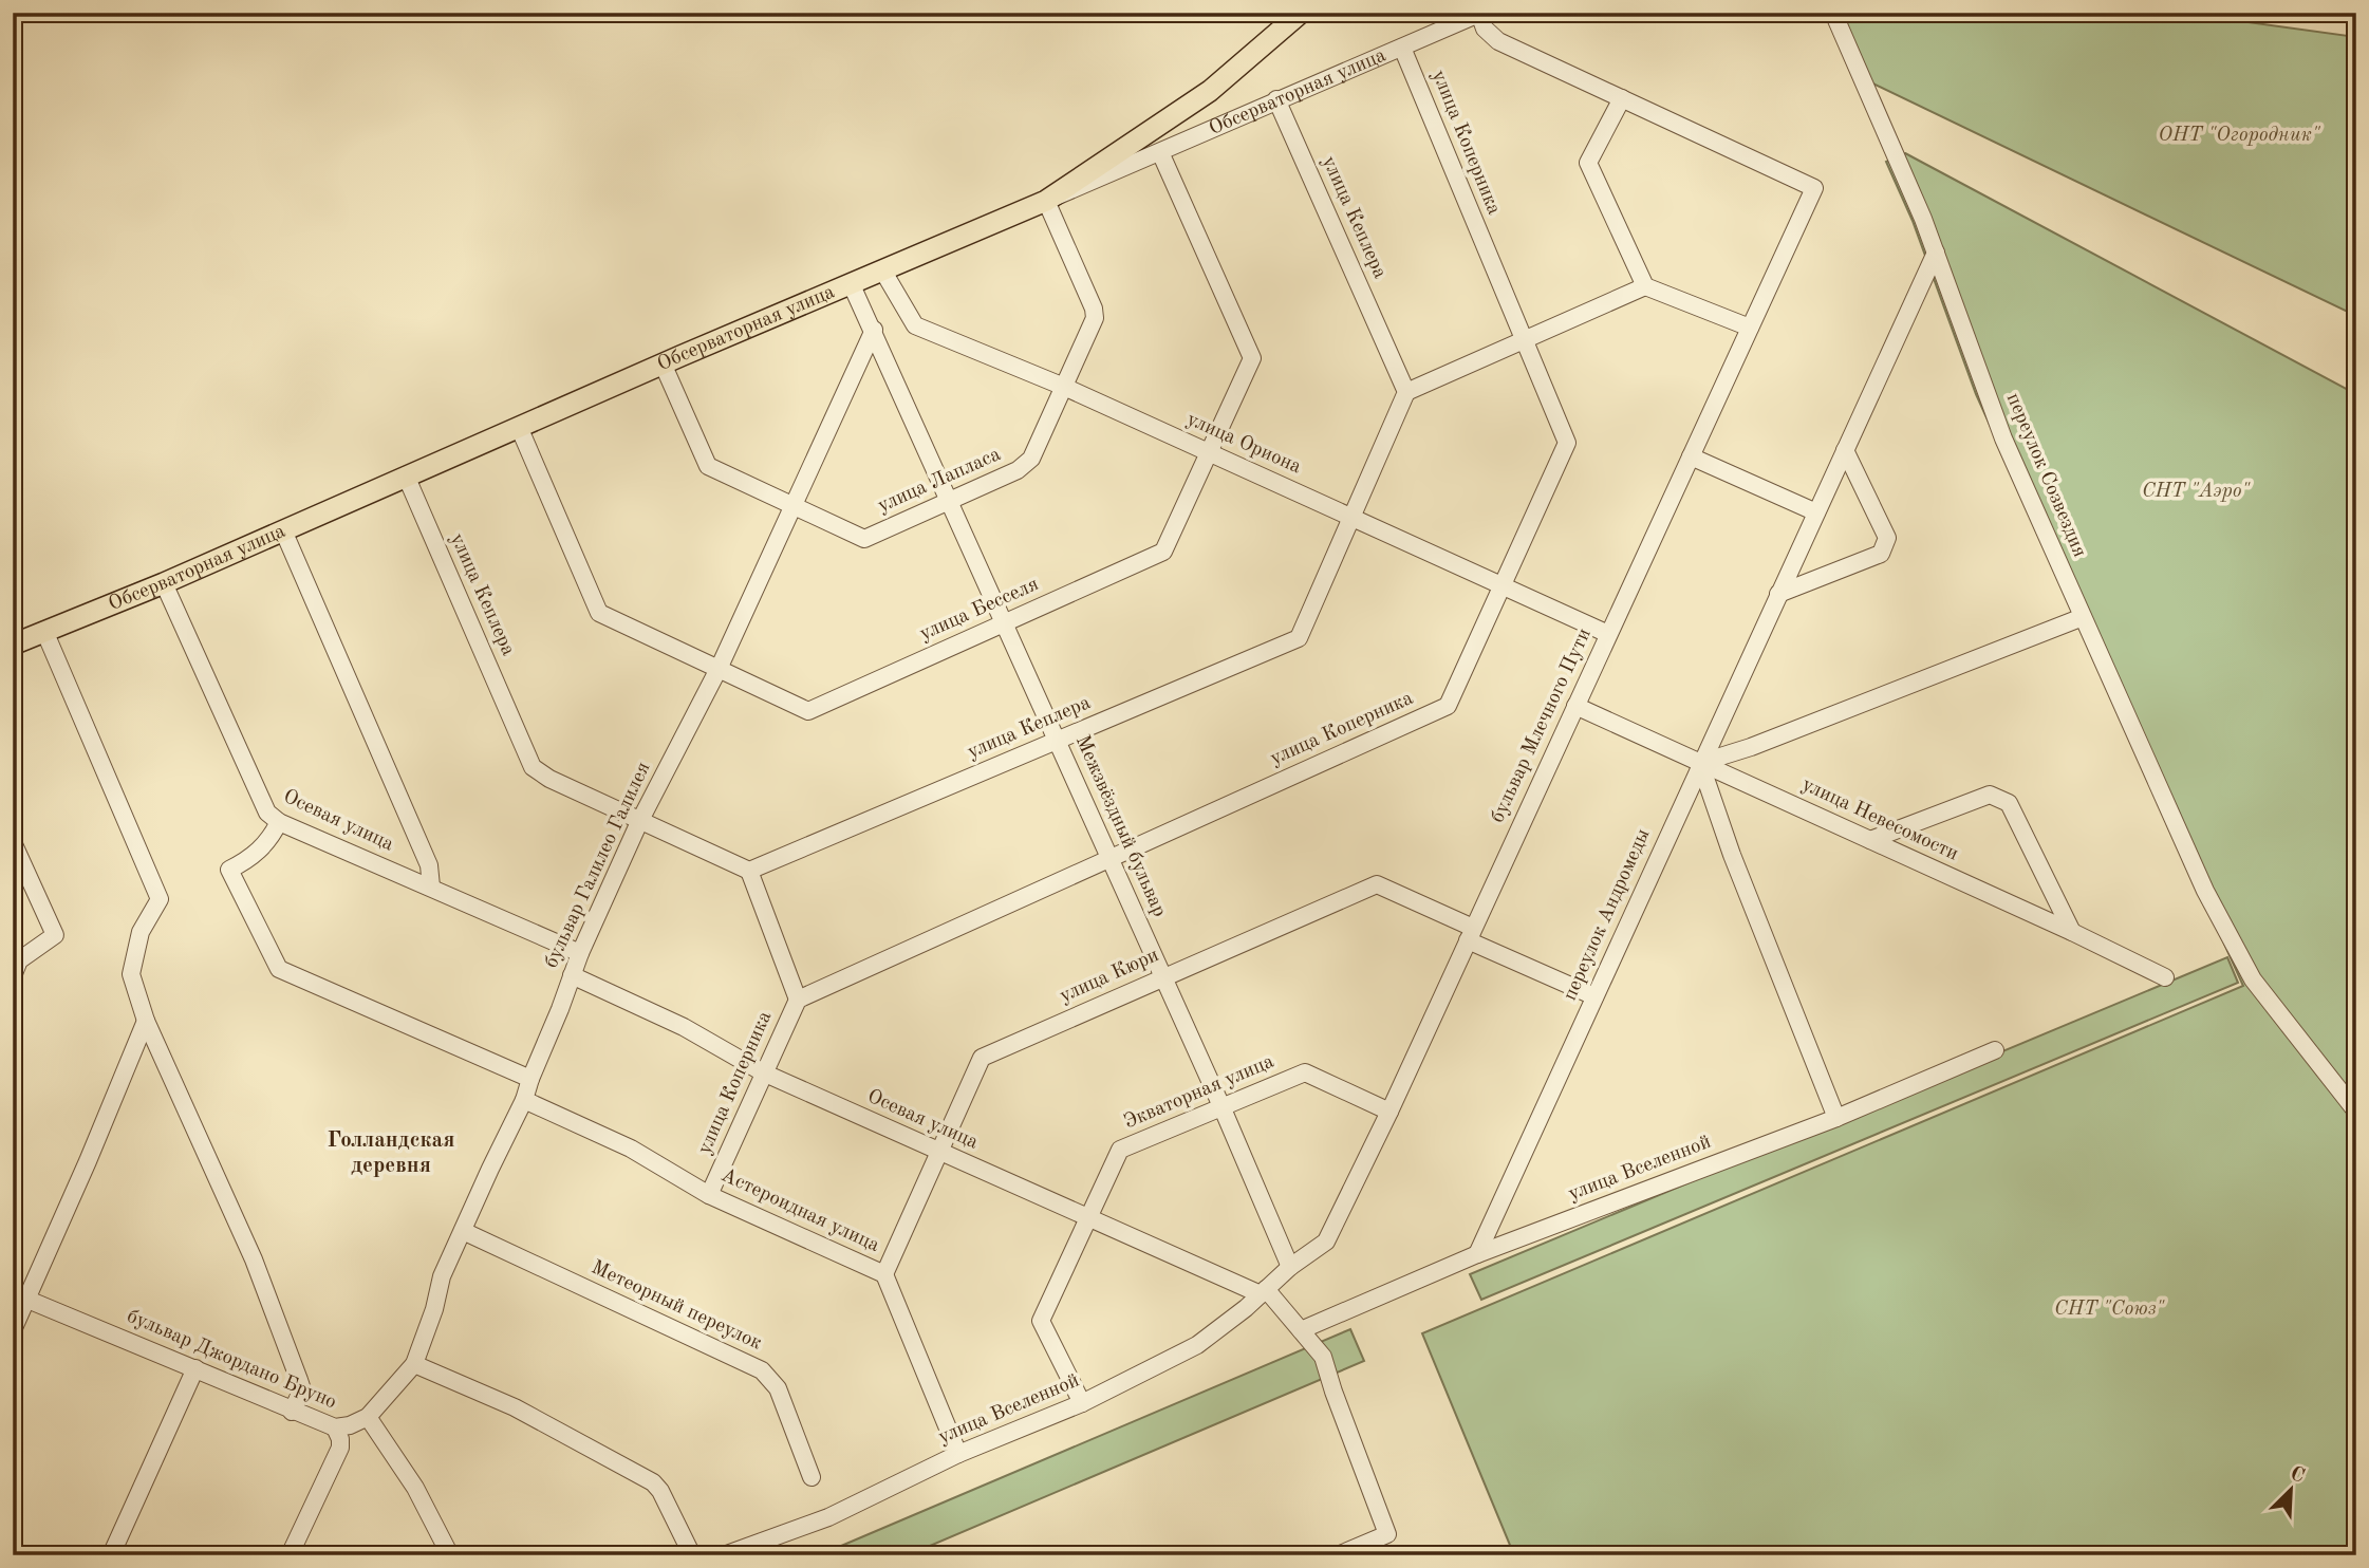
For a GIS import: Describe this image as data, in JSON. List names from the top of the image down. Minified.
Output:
{"streets":{"main road":["Обсерваторная улица"],"street":["улица Коперника","улица Кеплера","улица Ориона","переулок Созвездия","улица Лапласа","улица Бесселя","бульвар Млечного Пути","улица Невесомости","Осевая улица","Межзвёздный бульвар","бульвар Галилео Галилея","переулок Андромеды","улица Кюри","Экваторная улица","улица Вселенной","Астероидная улица","Метеорный переулок","бульвар Джордано Бруно"]},"crossings":[["Обсерваторная улица","улица Коперника"],["Обсерваторная улица","улица Кеплера"],["Обсерваторная улица","улица Ориона"],["Обсерваторная улица","улица Лапласа"],["Обсерваторная улица","улица Бесселя"],["Обсерваторная улица","Осевая улица"],["Обсерваторная улица","Межзвёздный бульвар"],["улица Коперника","улица Ориона"],["улица Коперника","Осевая улица"],["улица Коперника","Межзвёздный бульвар"],["улица Коперника","Астероидная улица"],["улица Кеплера","улица Ориона"],["улица Кеплера","Межзвёздный бульвар"],["улица Кеплера","бульвар Галилео Галилея"],["улица Ориона","улица Лапласа"],["улица Ориона","улица Бесселя"],["улица Ориона","бульвар Млечного Пути"],["переулок Созвездия","переулок Андромеды"],["улица Лапласа","Межзвёздный бульвар"],["улица Лапласа","бульвар Галилео Галилея"],["улица Бесселя","Межзвёздный бульвар"],["улица Бесселя","бульвар Галилео Галилея"],["бульвар Млечного Пути","улица Невесомости"],["бульвар Млечного Пути","Межзвёздный бульвар"],["бульвар Млечного Пути","улица Кюри"],["бульвар Млечного Пути","Экваторная улица"],["бульвар Млечного Пути","улица Вселенной"],["улица Невесомости","переулок Андромеды"],["Осевая улица","бульвар Галилео Галилея"],["Осевая улица","улица Кюри"],["Осевая улица","Экваторная улица"],["Осевая улица","улица Вселенной"],["Межзвёздный бульвар","бульвар Галилео Галилея"],["Межзвёздный бульвар","улица Кюри"],["Межзвёздный бульвар","Экваторная улица"],["Межзвёздный бульвар","улица Вселенной"],["бульвар Галилео Галилея","Астероидная улица"],["бульвар Галилео Галилея","Метеорный переулок"],["бульвар Галилео Галилея","бульвар Джордано Бруно"],["переулок Андромеды","улица Кюри"],["переулок Андромеды","улица Вселенной"],["улица Кюри","Астероидная улица"],["Экваторная улица","улица Вселенной"],["улица Вселенной","Астероидная улица"]],"districts":["Голландская деревня"],"parks":["ОНТ \"Огородник\"","СНТ \"Аэро\"","СНТ \"Союз\""],"north":"top right"}
